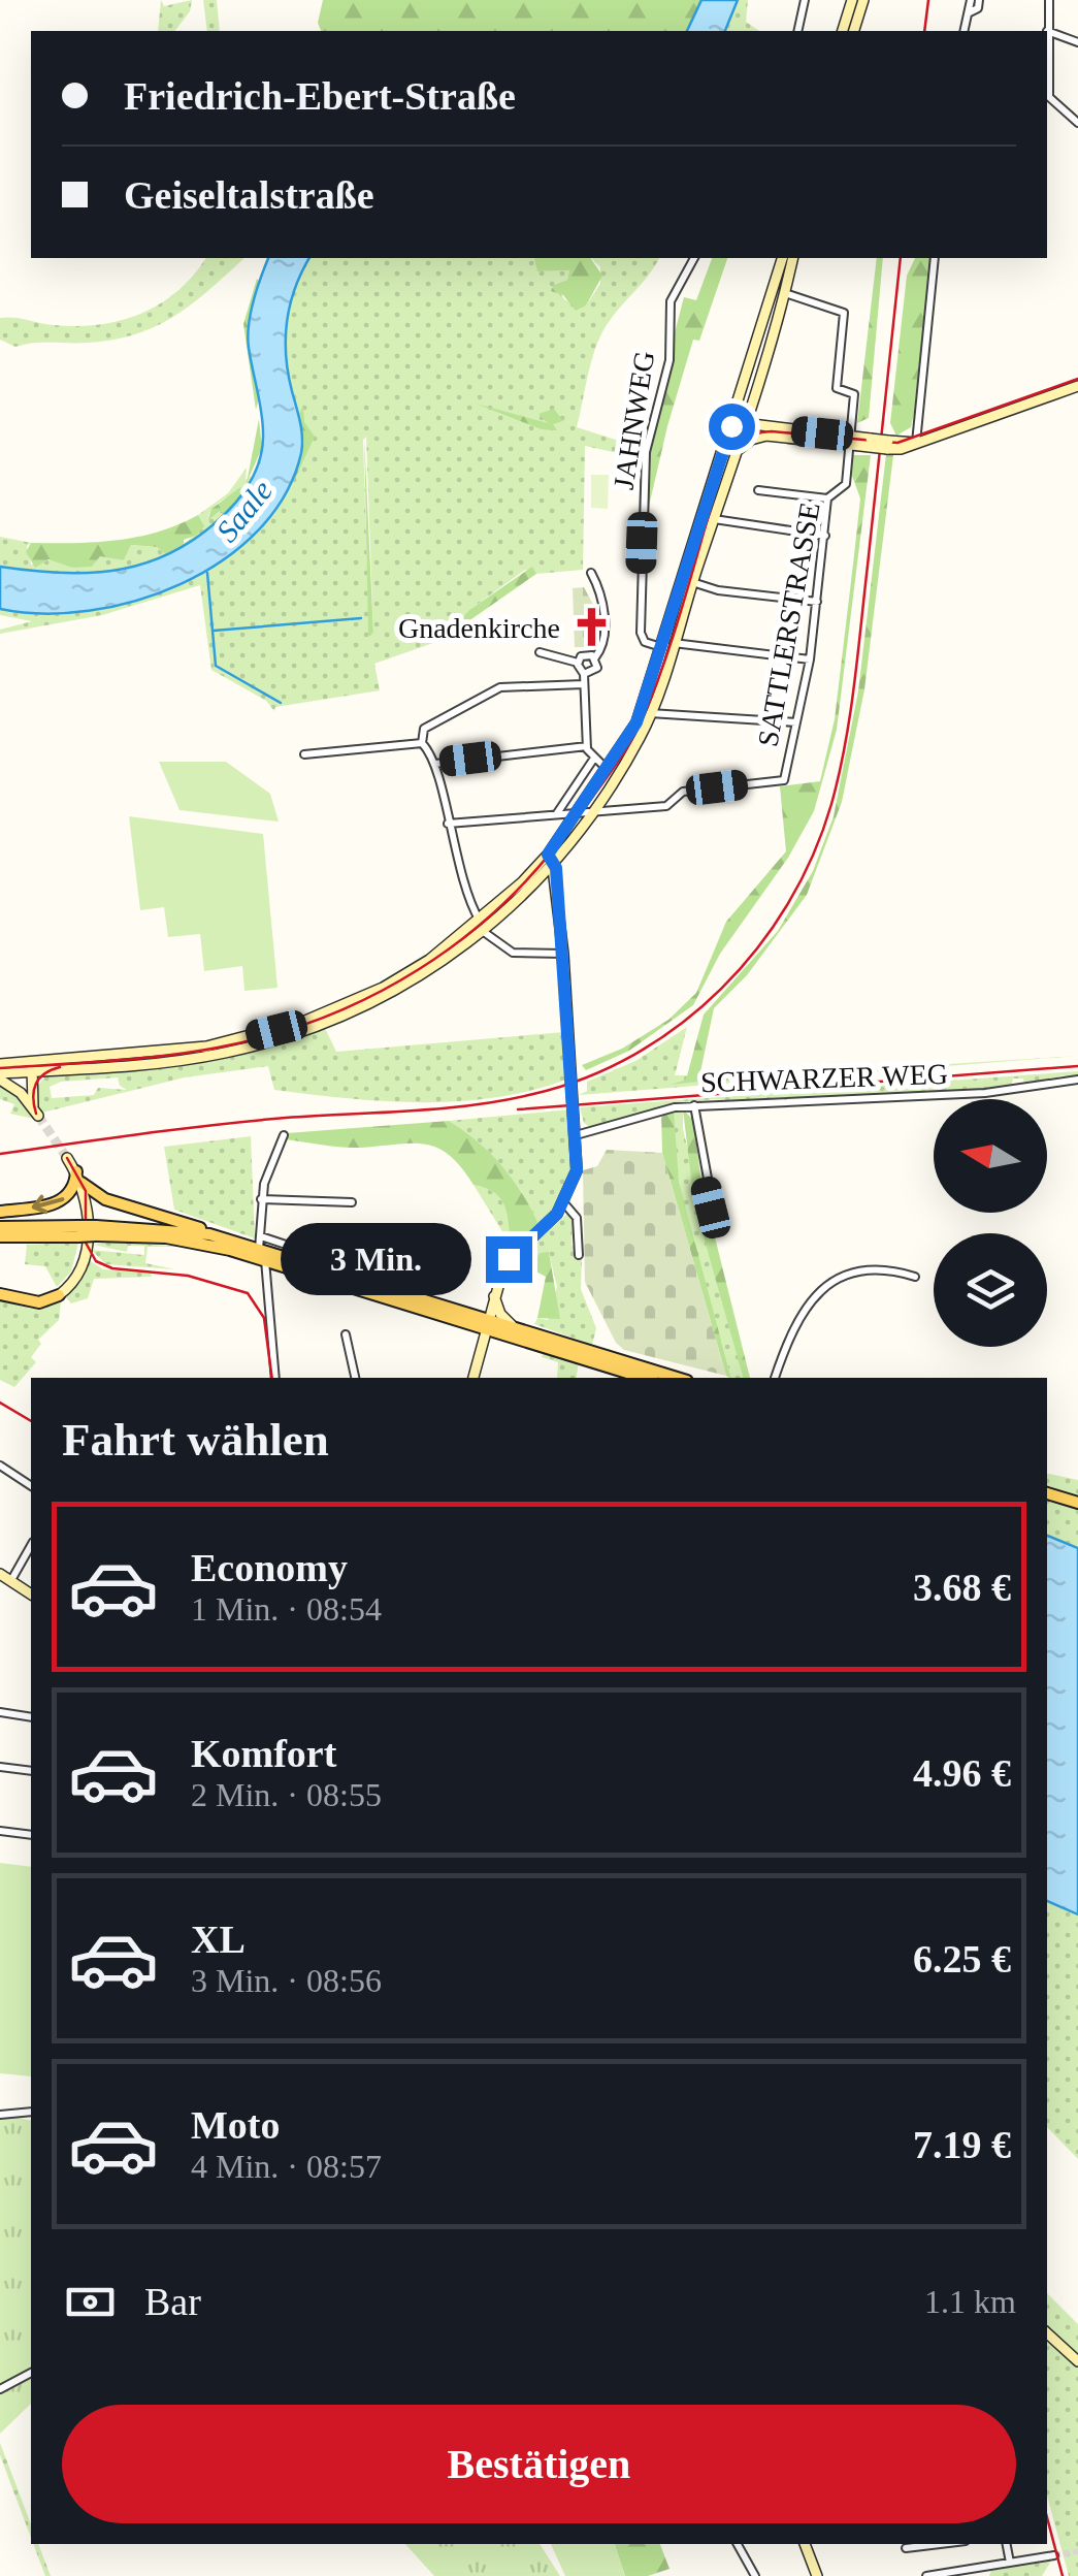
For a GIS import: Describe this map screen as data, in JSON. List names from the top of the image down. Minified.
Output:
{"streets":{"street":["JAHNWEG","SATTLERSTRASSE","SCHWARZER WEG"]},"water":["Saale"],"places":{"church":["Gnadenkirche"]},"north":"left","page":{"banner":["Friedrich-Ebert-Straße","Geiseltalstraße"],"bubble":"3 Min.","heading":"Fahrt wählen","list":[{"name":"Economy","note":"1 Min. · 08:54","value":"3.68 €"},{"name":"Komfort","note":"2 Min. · 08:55","value":"4.96 €"},{"name":"XL","note":"3 Min. · 08:56","value":"6.25 €"},{"name":"Moto","note":"4 Min. · 08:57","value":"7.19 €"}],"pay":["Bar","1.1 km"],"buttons":"Bestätigen"}}
